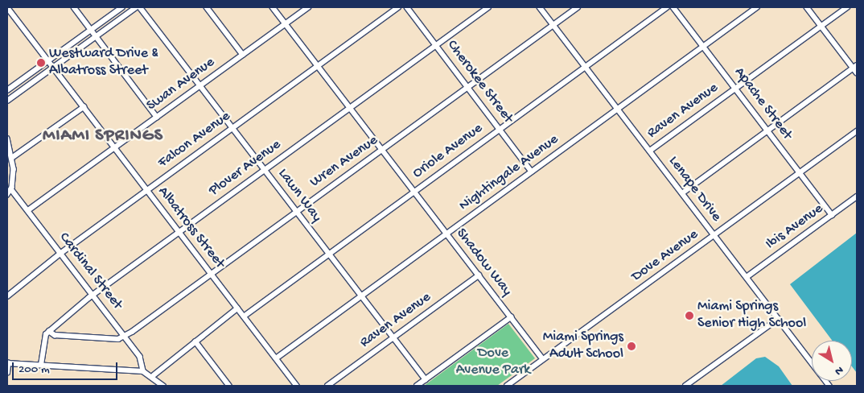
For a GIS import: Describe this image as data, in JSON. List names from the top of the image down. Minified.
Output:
{"streets":{"street":["Cherokee Street","Swan Avenue","Apache Street","Raven Avenue","Falcon Avenue","Oriole Avenue","Wren Avenue","Plover Avenue","Nightingale Avenue","Lenape Drive","Lawn Way","Ibis Avenue","Albatross Street","Dove Avenue","Shadow Way","Cardinal Street"]},"crossings":[["Cherokee Street","Oriole Avenue"],["Cherokee Street","Wren Avenue"],["Cherokee Street","Plover Avenue"],["Cherokee Street","Nightingale Avenue"],["Swan Avenue","Lawn Way"],["Swan Avenue","Albatross Street"],["Swan Avenue","Shadow Way"],["Swan Avenue","Cardinal Street"],["Apache Street","Raven Avenue"],["Apache Street","Nightingale Avenue"],["Apache Street","Ibis Avenue"],["Apache Street","Dove Avenue"],["Raven Avenue","Lenape Drive"],["Raven Avenue","Lawn Way"],["Raven Avenue","Shadow Way"],["Falcon Avenue","Lawn Way"],["Falcon Avenue","Albatross Street"],["Falcon Avenue","Shadow Way"],["Falcon Avenue","Cardinal Street"],["Oriole Avenue","Lenape Drive"],["Oriole Avenue","Lawn Way"],["Oriole Avenue","Albatross Street"],["Oriole Avenue","Shadow Way"],["Wren Avenue","Lenape Drive"],["Wren Avenue","Lawn Way"],["Wren Avenue","Albatross Street"],["Wren Avenue","Shadow Way"],["Wren Avenue","Cardinal Street"],["Plover Avenue","Lawn Way"],["Plover Avenue","Albatross Street"],["Plover Avenue","Shadow Way"],["Plover Avenue","Cardinal Street"],["Nightingale Avenue","Lenape Drive"],["Nightingale Avenue","Lawn Way"],["Nightingale Avenue","Albatross Street"],["Nightingale Avenue","Shadow Way"],["Lenape Drive","Ibis Avenue"],["Lenape Drive","Dove Avenue"],["Dove Avenue","Shadow Way"]],"districts":["MIAMI SPRINGS"],"parks":["Dove Avenue Park"],"places":["Westward Drive & Albatross Street","Miami Springs Senior High School","Miami Springs Adult School"],"scale_bar":"200 m","north":"bottom right"}
